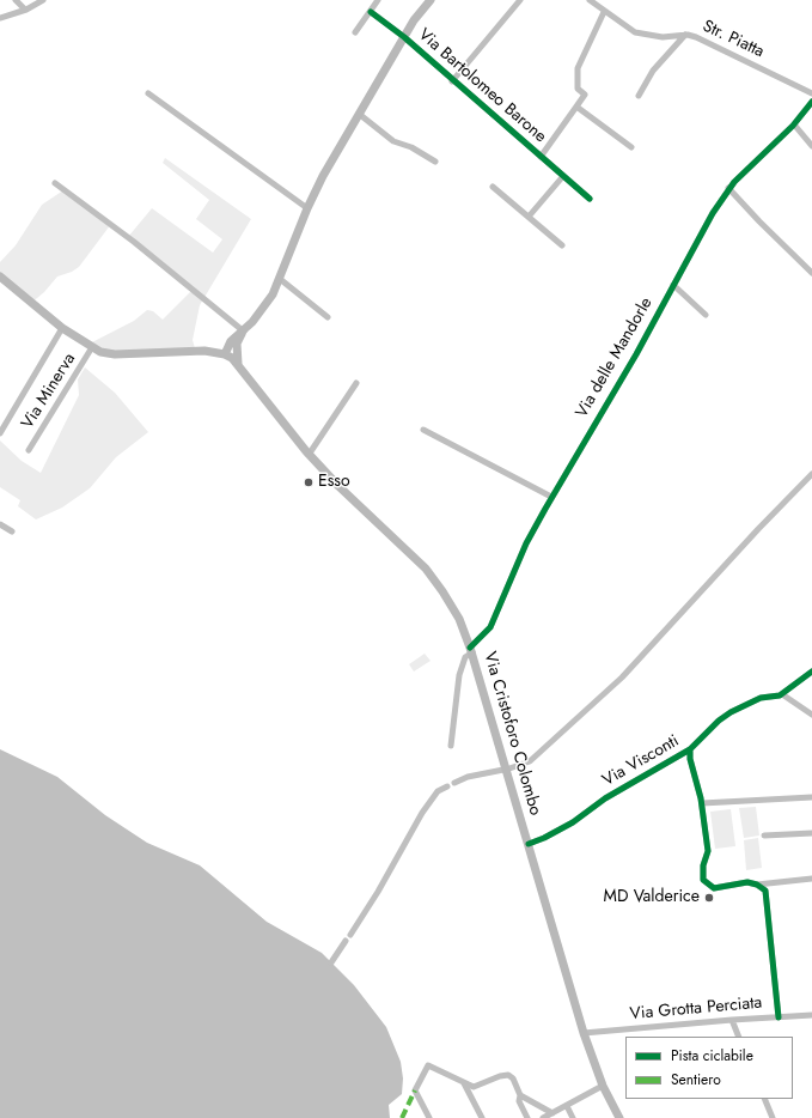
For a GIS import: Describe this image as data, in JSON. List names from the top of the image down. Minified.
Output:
{"streets":{"main road":["Via Cristoforo Colombo"],"street":["Str. Piatta","Via Bartolomeo Barone","Via delle Mandorle","Via Minerva","Via Visconti","Via Grotta Perciata"]},"crossings":[["Via delle Mandorle","Via Cristoforo Colombo"],["Via Cristoforo Colombo","Via Visconti"],["Via Cristoforo Colombo","Via Grotta Perciata"]],"places":["Esso","MD Valderice"],"legend":["Pista ciclabile","Sentiero"]}
